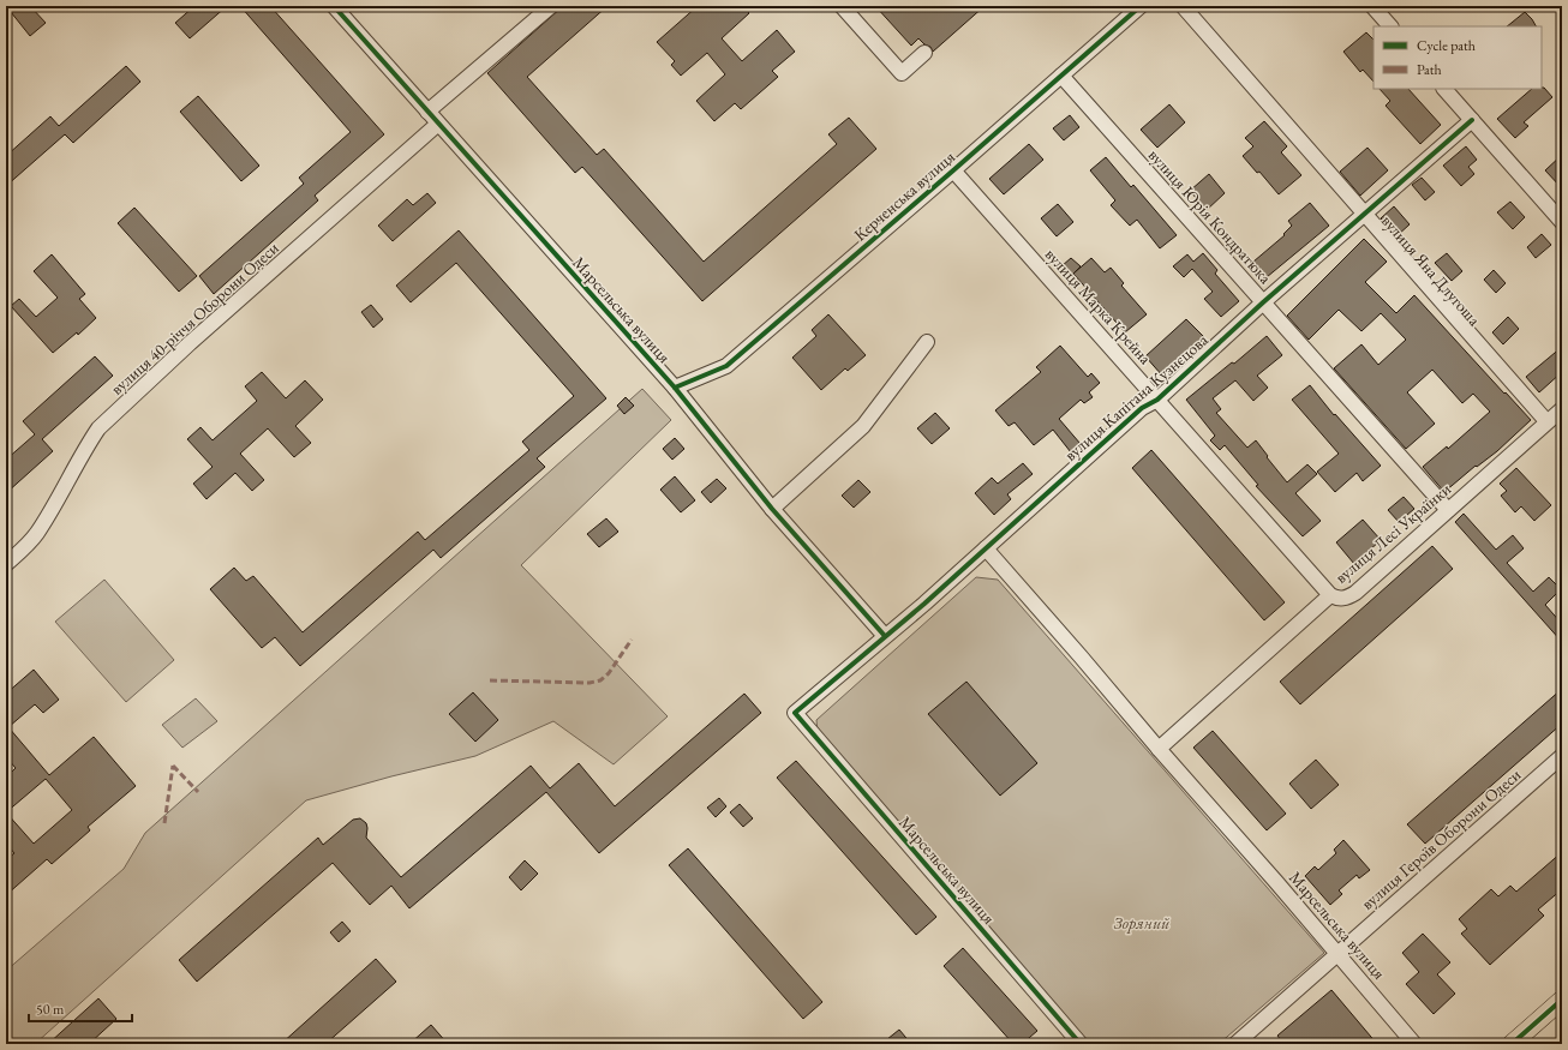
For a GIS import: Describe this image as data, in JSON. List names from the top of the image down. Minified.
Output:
{"streets":{"street":["Керченська вулиця","вулиця Юрія Кондратюка","вулиця Яна Длугоша","вулиця Марка Крейна","Марсельська вулиця","вулиця 40-річчя Оборони Одеси","вулиця Капітана Кузнєцова","вулиця Лесі Українки","вулиця Героїв Оборони Одеси"]},"crossings":[["Керченська вулиця","вулиця Юрія Кондратюка"],["Керченська вулиця","вулиця Марка Крейна"],["Керченська вулиця","Марсельська вулиця"],["вулиця Юрія Кондратюка","вулиця Капітана Кузнєцова"],["вулиця Юрія Кондратюка","вулиця Лесі Українки"],["вулиця Яна Длугоша","вулиця Капітана Кузнєцова"],["вулиця Яна Длугоша","вулиця Лесі Українки"],["вулиця Марка Крейна","вулиця Капітана Кузнєцова"],["вулиця Марка Крейна","вулиця Лесі Українки"],["Марсельська вулиця","вулиця 40-річчя Оборони Одеси"],["Марсельська вулиця","вулиця Капітана Кузнєцова"],["Марсельська вулиця","вулиця Лесі Українки"],["Марсельська вулиця","вулиця Героїв Оборони Одеси"]],"parks":["Зоряний"],"legend":["Cycle path","Path"],"scale_bar":"50 m"}
